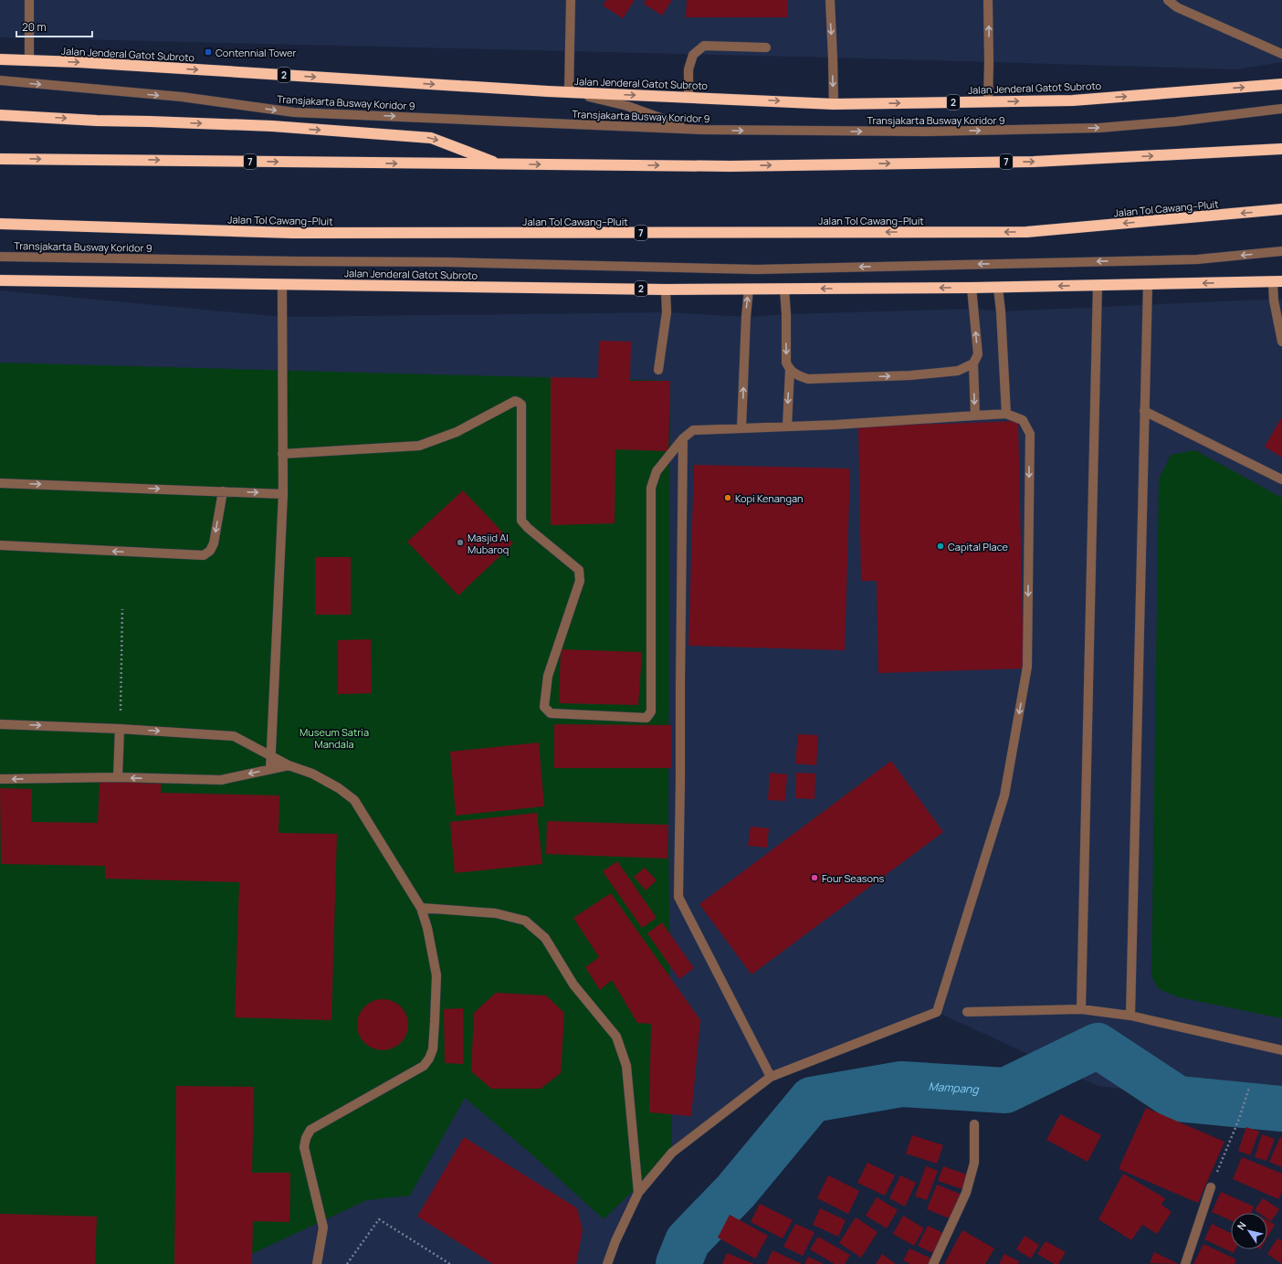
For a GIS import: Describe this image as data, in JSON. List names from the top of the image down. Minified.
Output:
{"streets":{"highway":["Jalan Jenderal Gatot Subroto","2","7","Jalan Tol Cawang–Pluit"],"street":["Transjakarta Busway Koridor 9"]},"water":["Mampang"],"parks":["Museum Satria Mandala"],"places":{"transit":["Contennial Tower"],"other":["Kopi Kenangan","Masjid Al Mubaroq","Capital Place","Four Seasons"]},"scale_bar":"20 m","north":"top left"}
